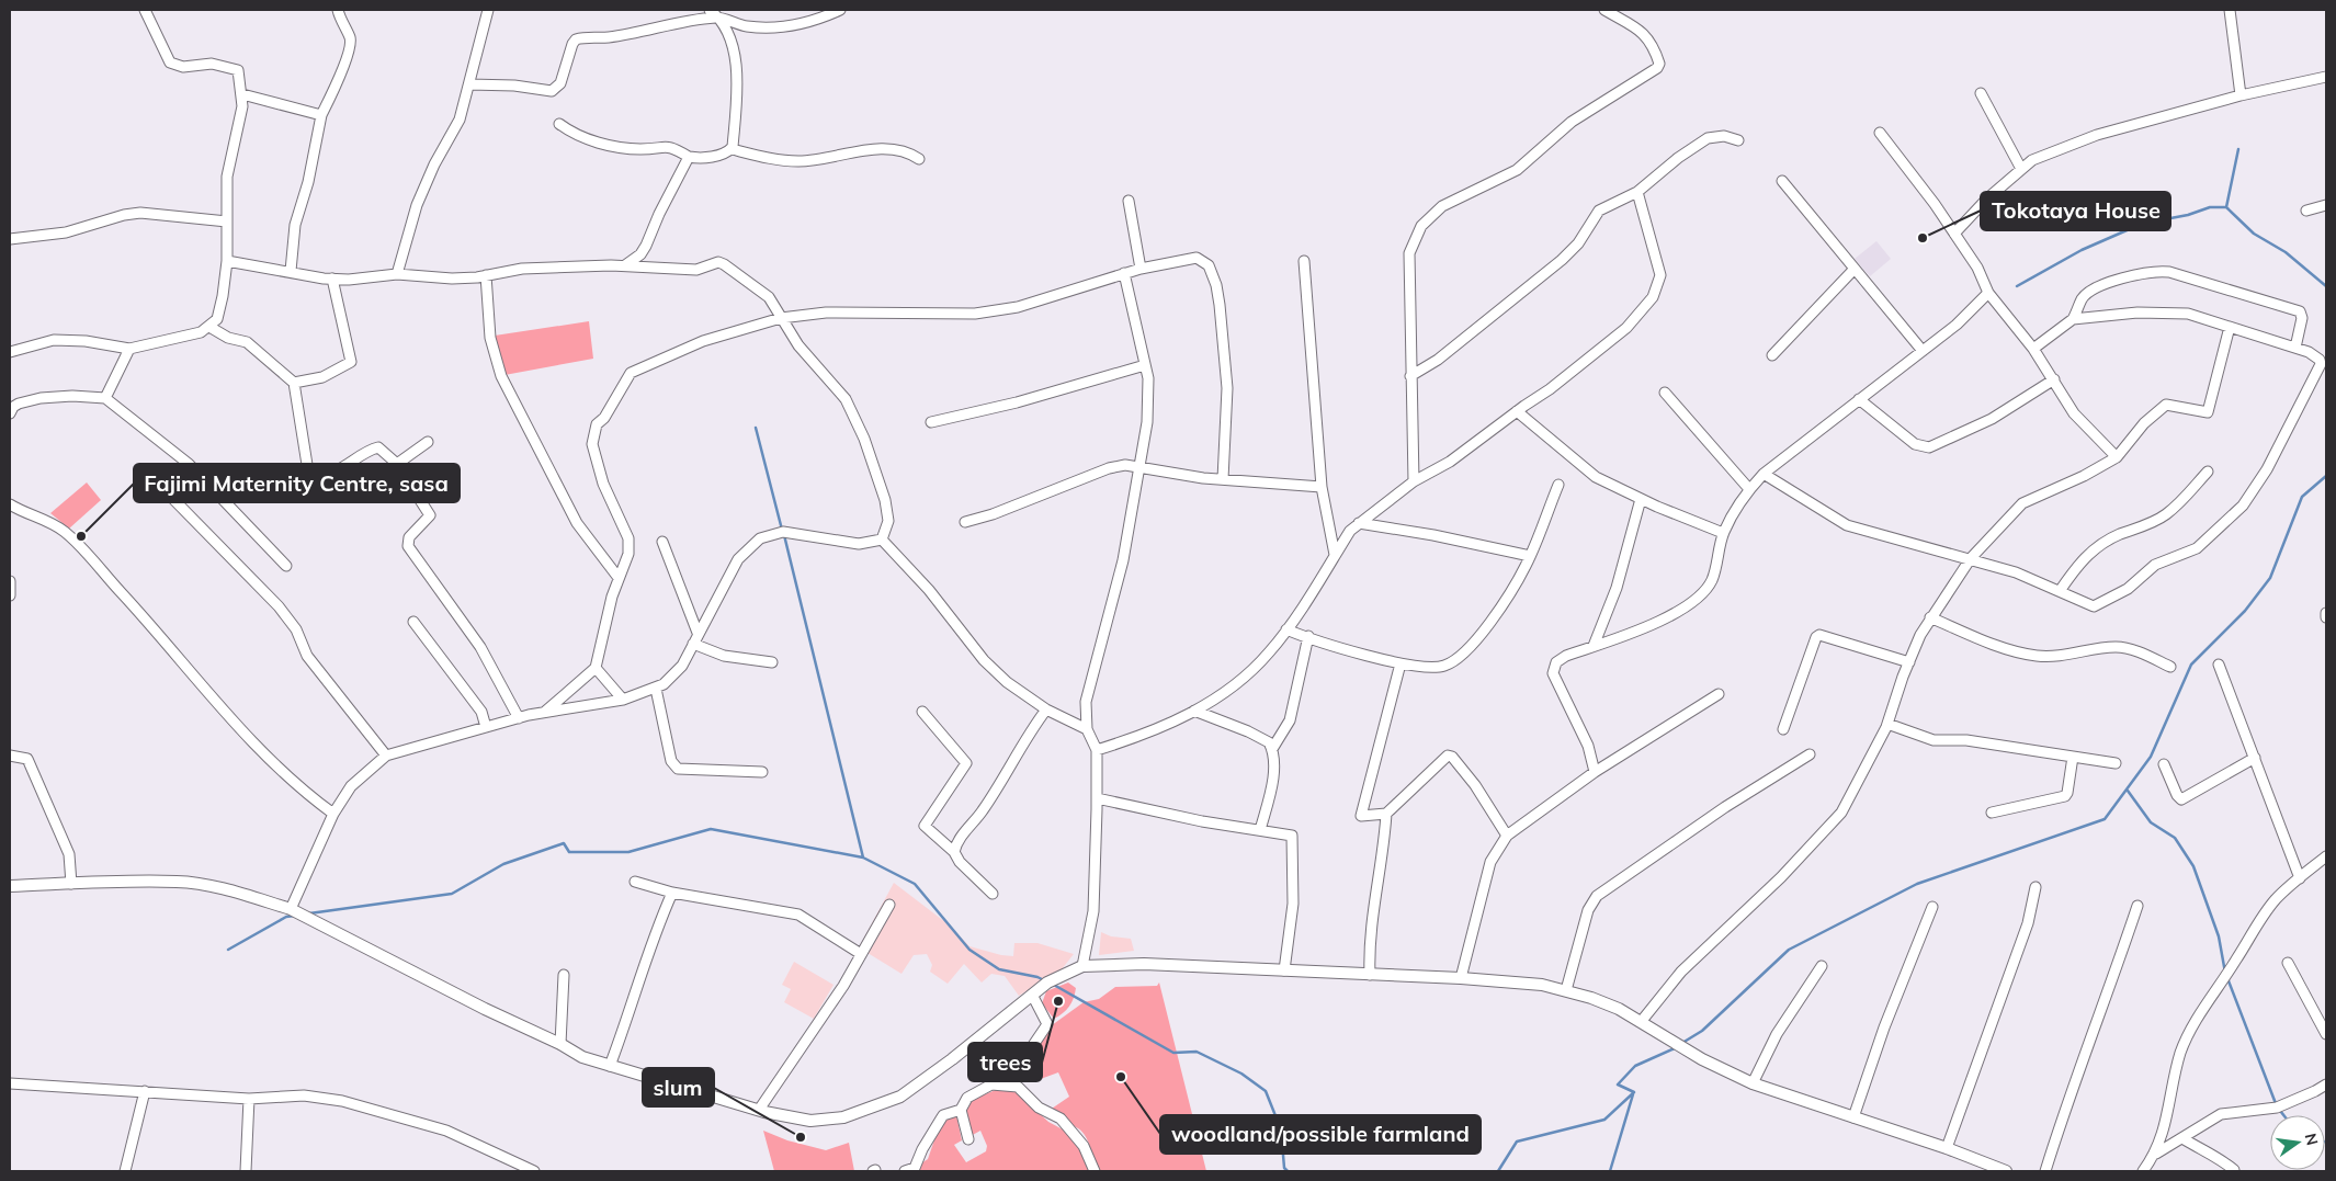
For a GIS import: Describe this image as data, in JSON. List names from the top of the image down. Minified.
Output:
{"places":["Tokotaya House","Fajimi Maternity Centre, sasa","trees","woodland/possible farmland","slum"],"north":"right"}
